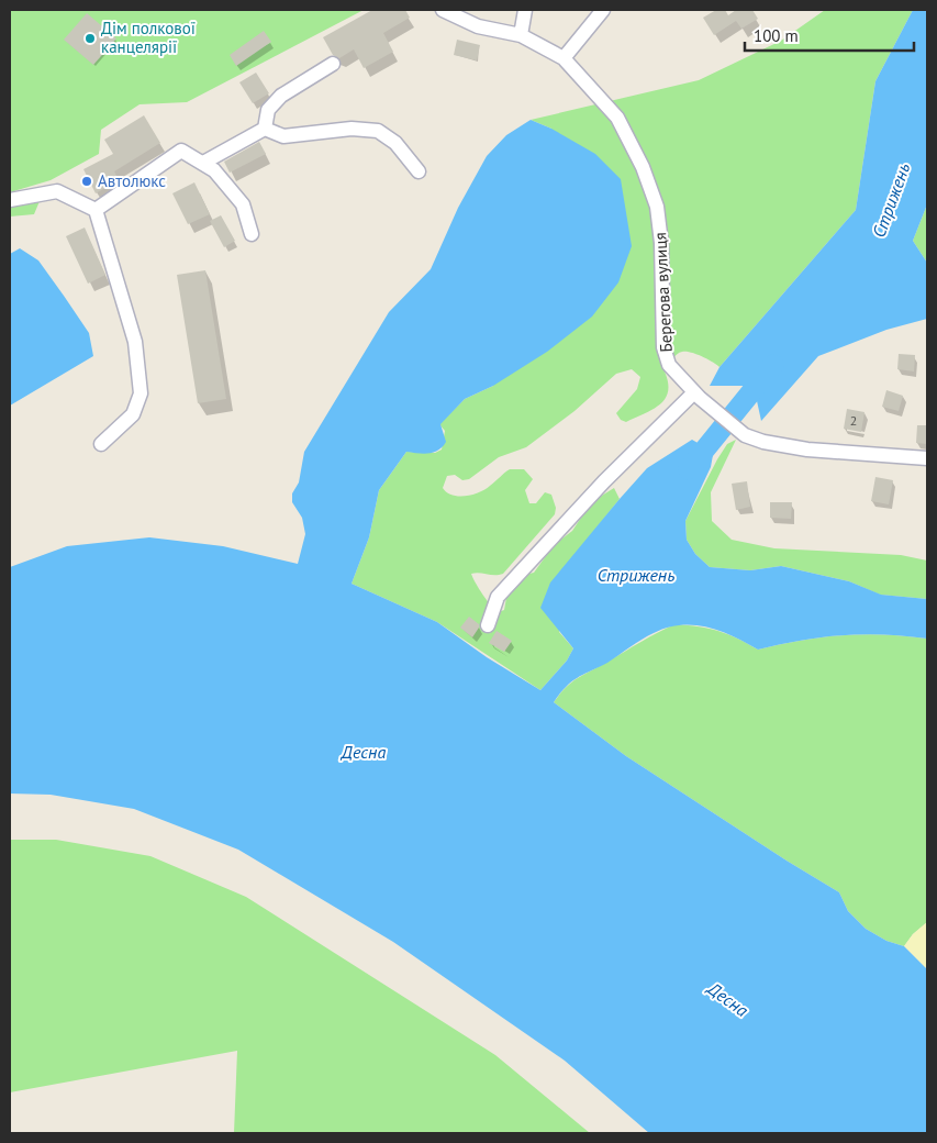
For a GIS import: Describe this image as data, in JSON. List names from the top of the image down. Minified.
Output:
{"streets":{"street":["Берегова вулиця"]},"water":["Стрижень","Десна"],"places":["Дім полкової канцелярії","Автолюкс"],"house_numbers":["2"],"scale_bar":"100 m"}
